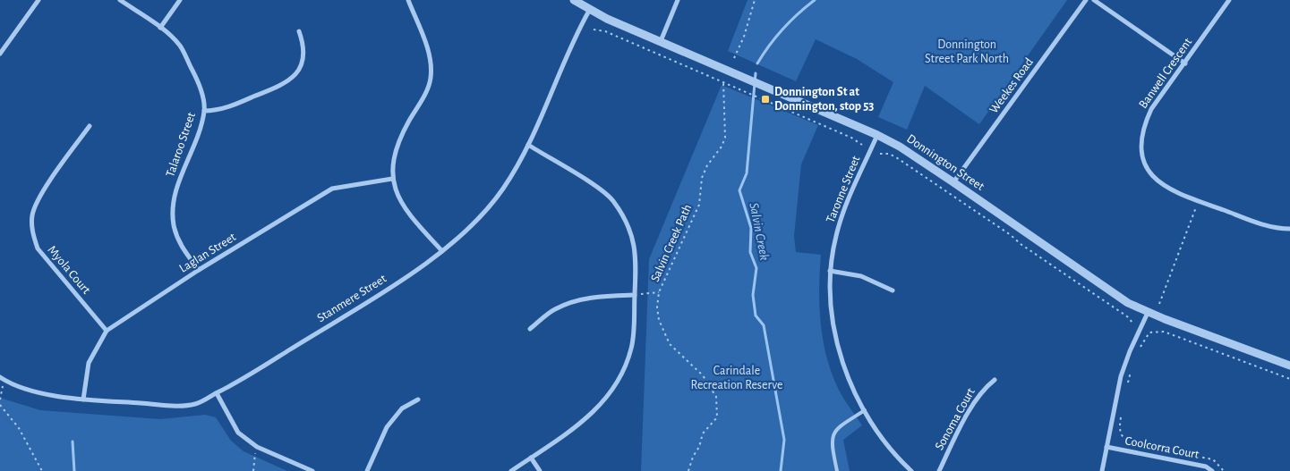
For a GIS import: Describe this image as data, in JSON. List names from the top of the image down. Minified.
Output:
{"streets":{"street":["Banwell Crescent","Weekes Road","Talaroo Street","Donnington Street","Taronne Street","Laglan Street","Myola Court","Stanmere Street","Sonoma Court","Coolcorra Court"],"path":["Salvin Creek Path"]},"crossings":[["Weekes Road","Donnington Street"],["Talaroo Street","Laglan Street"],["Donnington Street","Taronne Street"],["Donnington Street","Stanmere Street"],["Laglan Street","Myola Court"],["Laglan Street","Stanmere Street"]],"water":["Salvin Creek"],"parks":["Donnington Street Park North","Carindale Recreation Reserve"],"places":{"transit":["Donnington St at Donnington, stop 53"]}}
